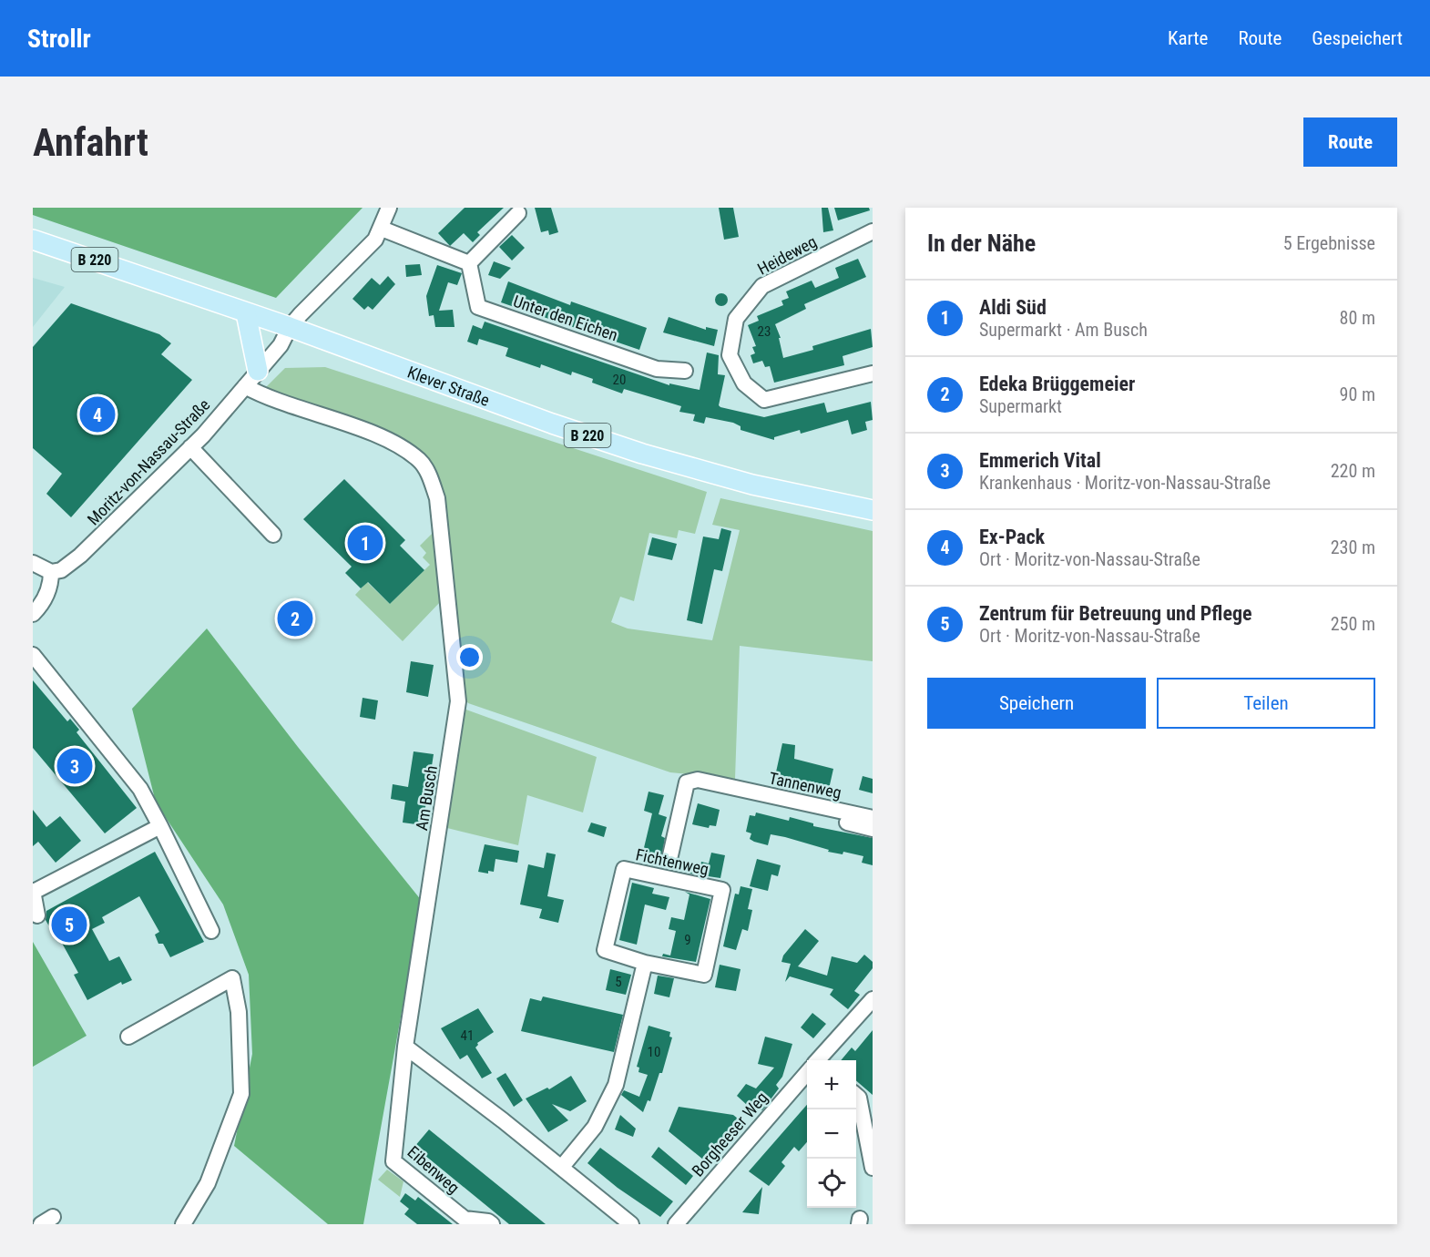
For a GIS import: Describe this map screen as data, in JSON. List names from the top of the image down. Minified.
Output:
{"streets":{"main road":["B 220","Klever Straße"],"street":["Heideweg","Unter den Eichen","Moritz-von-Nassau-Straße","Tannenweg","Am Busch","Fichtenweg","Borgheeser Weg","Eibenweg"]},"crossings":[["Klever Straße","Moritz-von-Nassau-Straße"],["Moritz-von-Nassau-Straße","Am Busch"],["Am Busch","Eibenweg"]],"house_numbers":["23","20","9","5","41","10"],"page":{"header":"Strollr","nav":["Karte","Route","Gespeichert"],"buttons":["Route",["Speichern","Teilen"]],"title":"Anfahrt","heading":["In der Nähe","5 Ergebnisse"],"list":[{"mark":"1","name":"Aldi Süd","note":"Supermarkt · Am Busch","value":"80 m"},{"mark":"2","name":"Edeka Brüggemeier","note":"Supermarkt","value":"90 m"},{"mark":"3","name":"Emmerich Vital","note":"Krankenhaus · Moritz-von-Nassau-Straße","value":"220 m"},{"mark":"4","name":"Ex-Pack","note":"Ort · Moritz-von-Nassau-Straße","value":"230 m"},{"mark":"5","name":"Zentrum für Betreuung und Pflege","note":"Ort · Moritz-von-Nassau-Straße","value":"250 m"}],"pins":["4","1","2","3","5"],"map_buttons":["+","−"]}}
